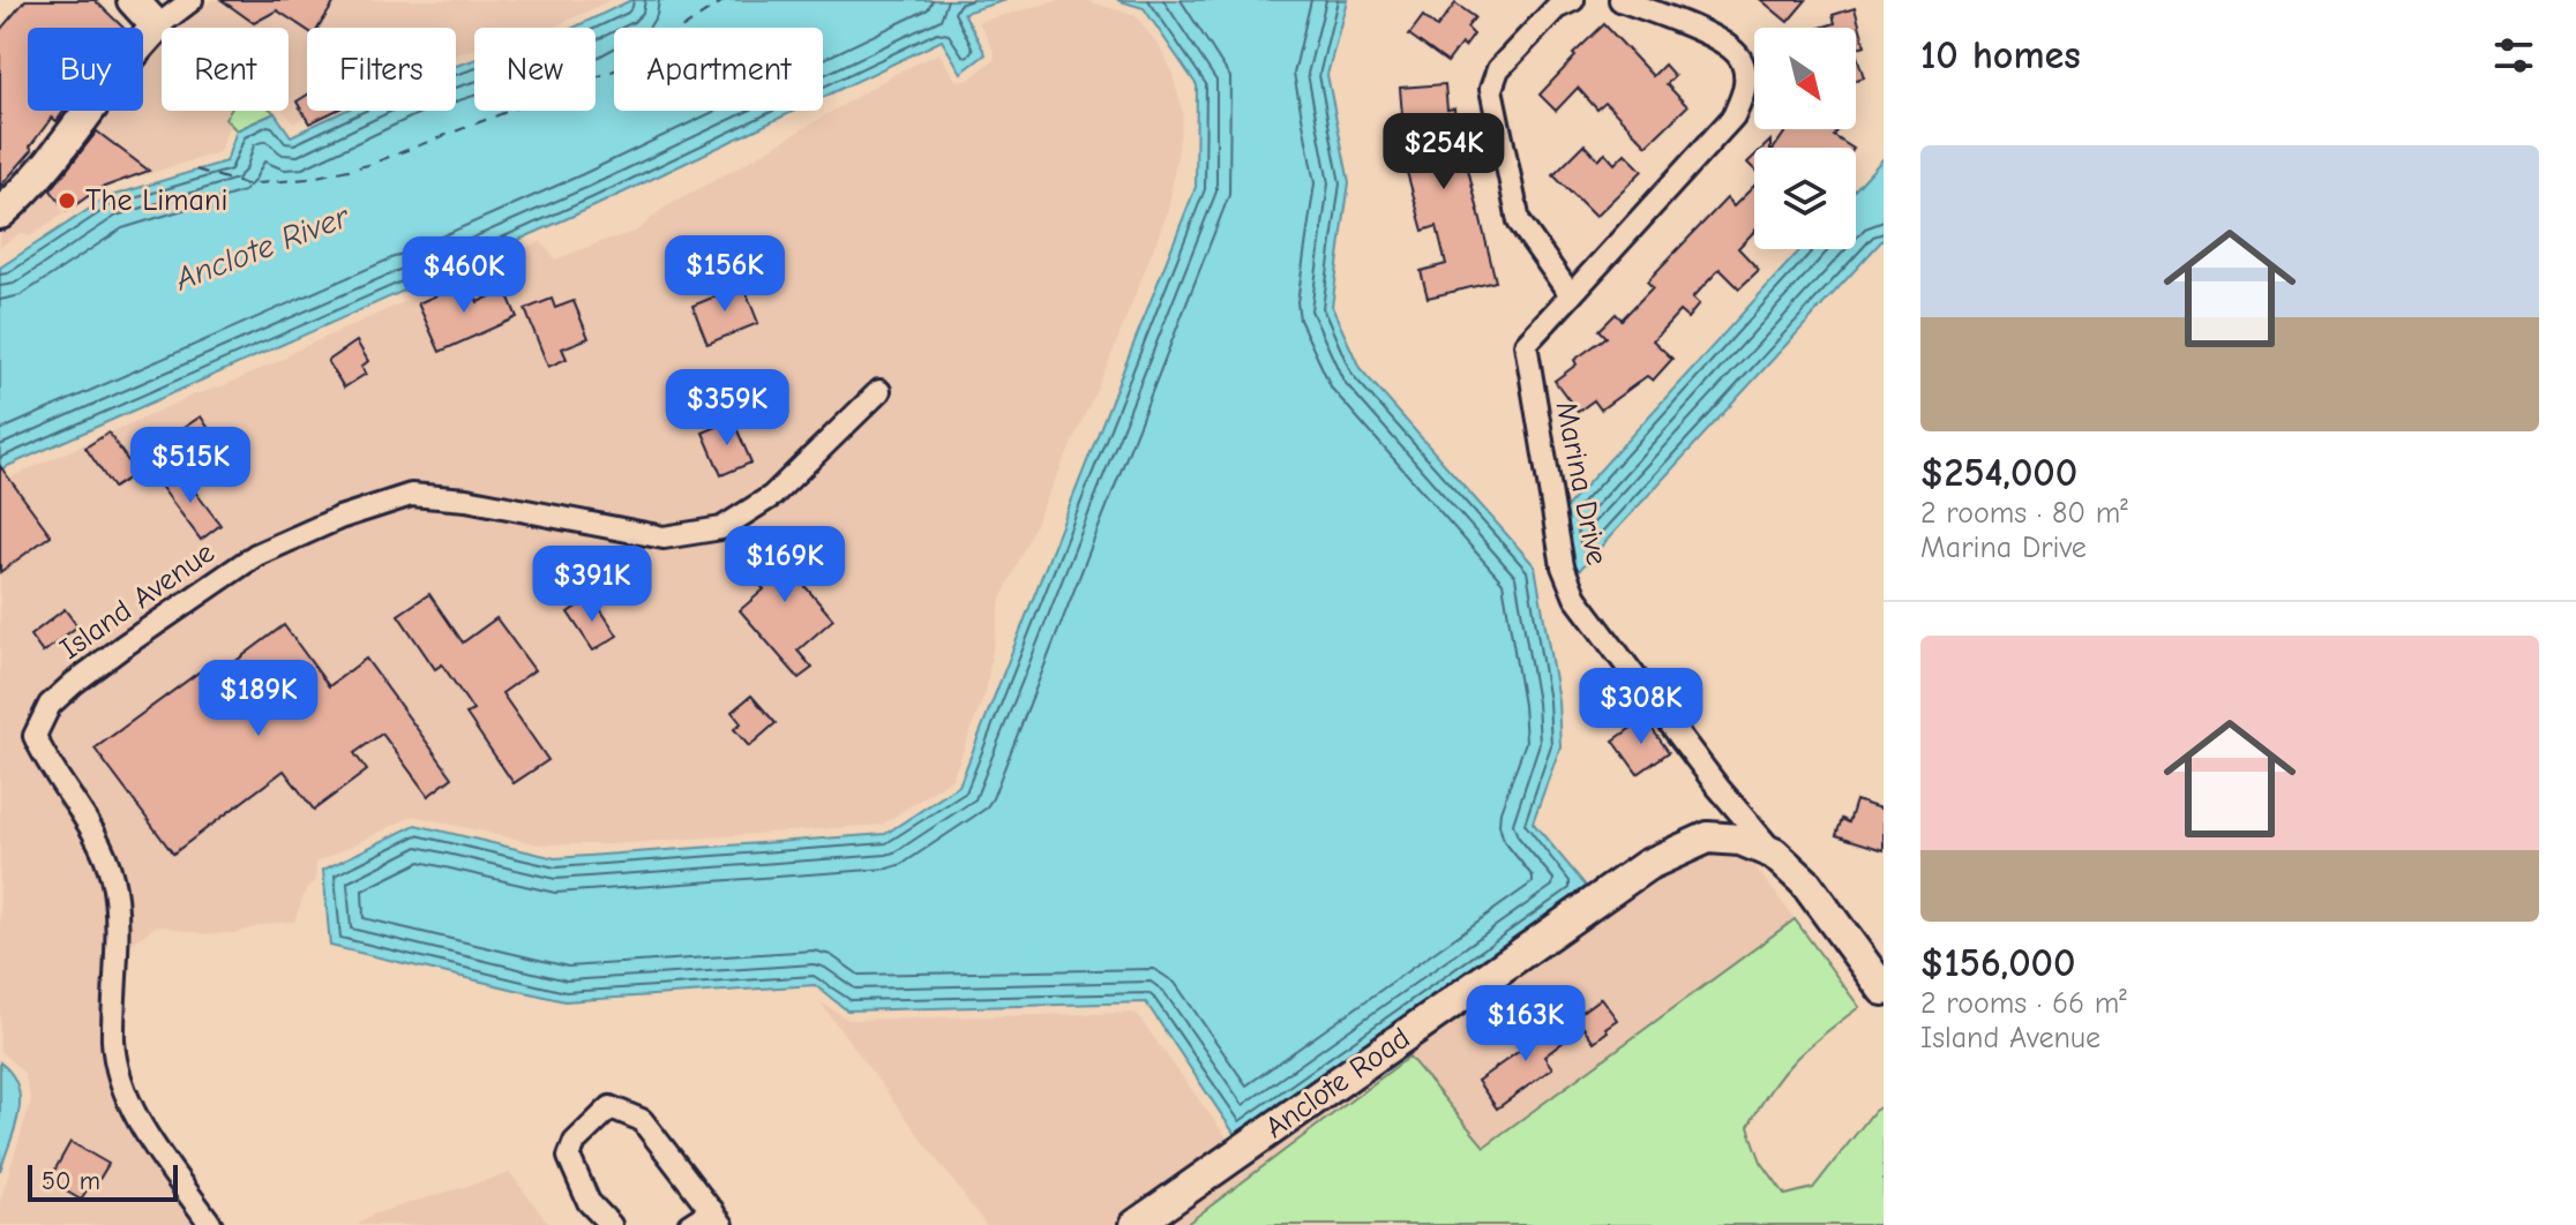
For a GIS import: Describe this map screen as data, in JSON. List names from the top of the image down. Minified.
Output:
{"streets":{"street":["Marina Drive","Island Avenue","Anclote Road"]},"crossings":[["Marina Drive","Anclote Road"]],"water":["Anclote River"],"places":["The Limani"],"scale_bar":"50 m","north":"bottom right","page":{"heading":"10 homes","chip":["Buy","Rent","Filters","New","Apartment"],"list":[{"name":"$254,000","note":"2 rooms · 80 m² · Marina Drive"},{"name":"$156,000","note":"2 rooms · 66 m² · Island Avenue"}],"price":["$254K","$156K","$460K","$359K","$515K","$169K","$391K","$189K","$308K","$163K"],"scale":"50 m"}}
